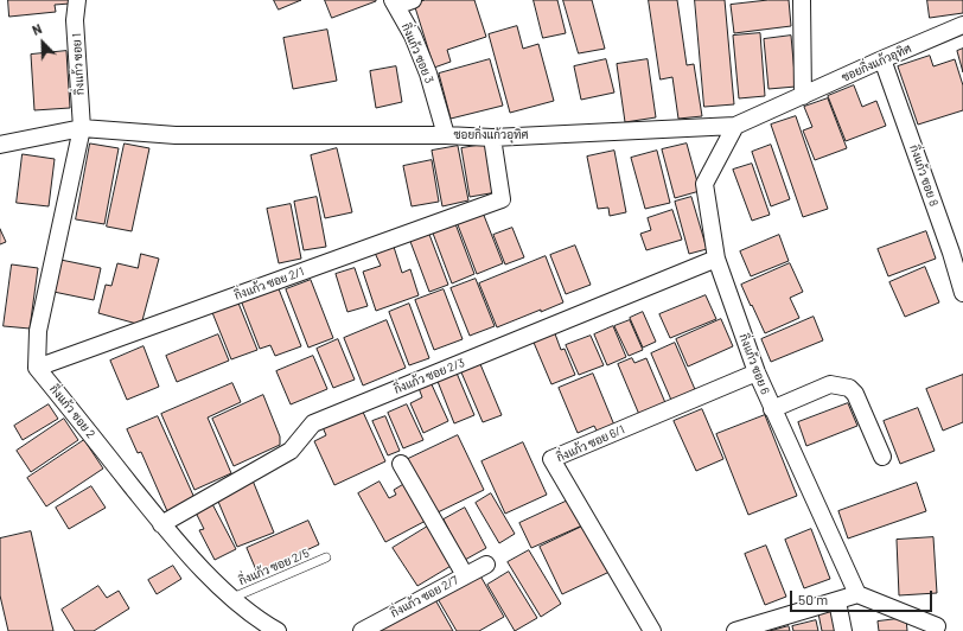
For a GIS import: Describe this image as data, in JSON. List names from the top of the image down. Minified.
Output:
{"streets":{"street":["กิ่งแก้ว ซอย 3","ซอยกิ่งแก้วอุทิศ","กิ่งแก้ว ซอย 1","กิ่งแก้ว ซอย 8","กิ่งแก้ว ซอย 2/1","กิ่งแก้ว ซอย 6","กิ่งแก้ว ซอย 2/3","กิ่งแก้ว ซอย 2","กิ่งแก้ว ซอย 6/1","กิ่งแก้ว ซอย 2/7"],"lane":["กิ่งแก้ว ซอย 2/5"]},"crossings":[["กิ่งแก้ว ซอย 3","ซอยกิ่งแก้วอุทิศ"],["ซอยกิ่งแก้วอุทิศ","กิ่งแก้ว ซอย 1"],["ซอยกิ่งแก้วอุทิศ","กิ่งแก้ว ซอย 8"],["ซอยกิ่งแก้วอุทิศ","กิ่งแก้ว ซอย 2/1"],["ซอยกิ่งแก้วอุทิศ","กิ่งแก้ว ซอย 6"],["กิ่งแก้ว ซอย 2/1","กิ่งแก้ว ซอย 2"],["กิ่งแก้ว ซอย 6","กิ่งแก้ว ซอย 2/3"],["กิ่งแก้ว ซอย 6","กิ่งแก้ว ซอย 6/1"],["กิ่งแก้ว ซอย 2/3","กิ่งแก้ว ซอย 2"],["กิ่งแก้ว ซอย 2","กิ่งแก้ว ซอย 2/5"]],"scale_bar":"50 m","north":"top left"}
